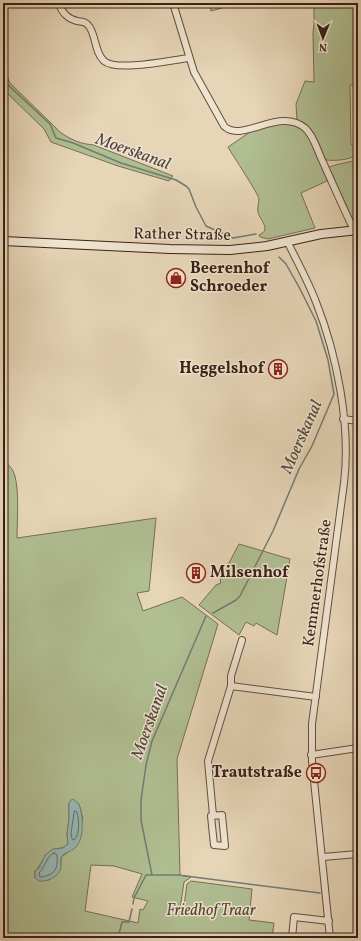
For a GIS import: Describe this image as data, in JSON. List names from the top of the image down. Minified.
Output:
{"streets":{"street":["Rather Straße","Kemmerhofstraße"]},"crossings":[["Rather Straße","Kemmerhofstraße"]],"water":["Moerskanal"],"parks":["Friedhof Traar"],"places":{"shop":["Beerenhof Schroeder"],"building":["Heggelshof","Milsenhof"],"bus stop":["Trautstraße"]},"north":"bottom"}
